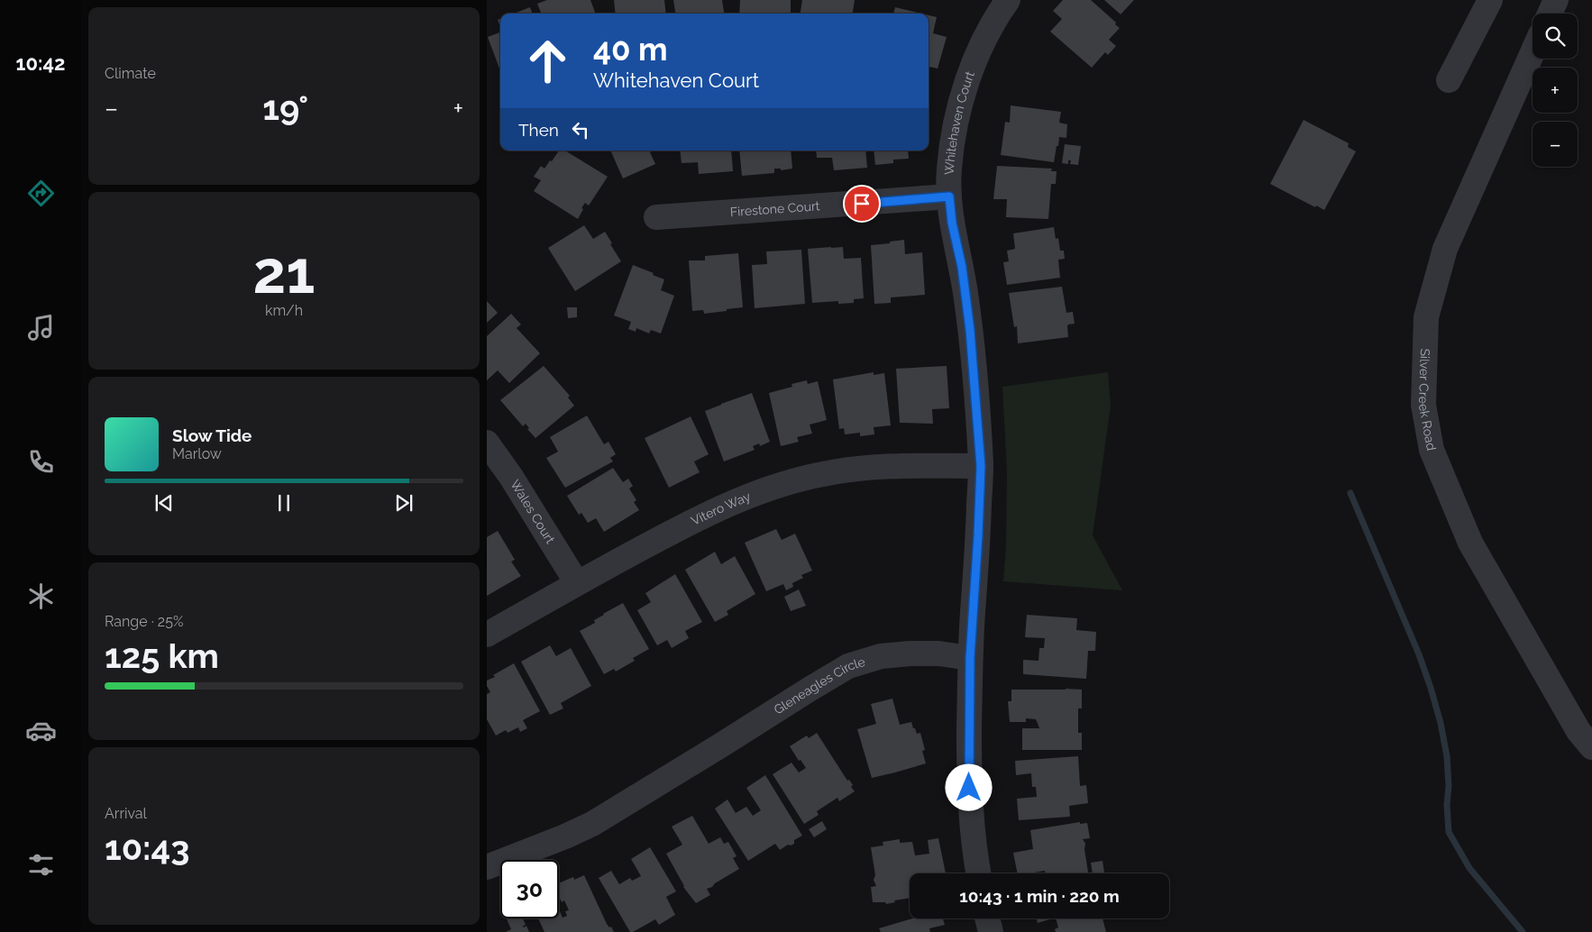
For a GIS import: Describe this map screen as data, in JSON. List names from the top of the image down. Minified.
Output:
{"streets":{"street":["Whitehaven Court","Firestone Court","Silver Creek Road","Vitero Way","Wales Court","Gleneagles Circle"]},"crossings":[["Whitehaven Court","Firestone Court"],["Whitehaven Court","Vitero Way"],["Whitehaven Court","Gleneagles Circle"],["Vitero Way","Wales Court"]],"page":{"tabs":"10:42","tile":["Climate",["21","km/h"],["Range · 25%","125 km"],["Arrival","10:43"]],"map_buttons":["+","−"],"turn":["40 m","Whitehaven Court"],"heat":["−","19°","+"],"then":"Then","song":["Slow Tide","Marlow"],"limit":"30","trip":"10:43 · 1 min · 220 m"}}
